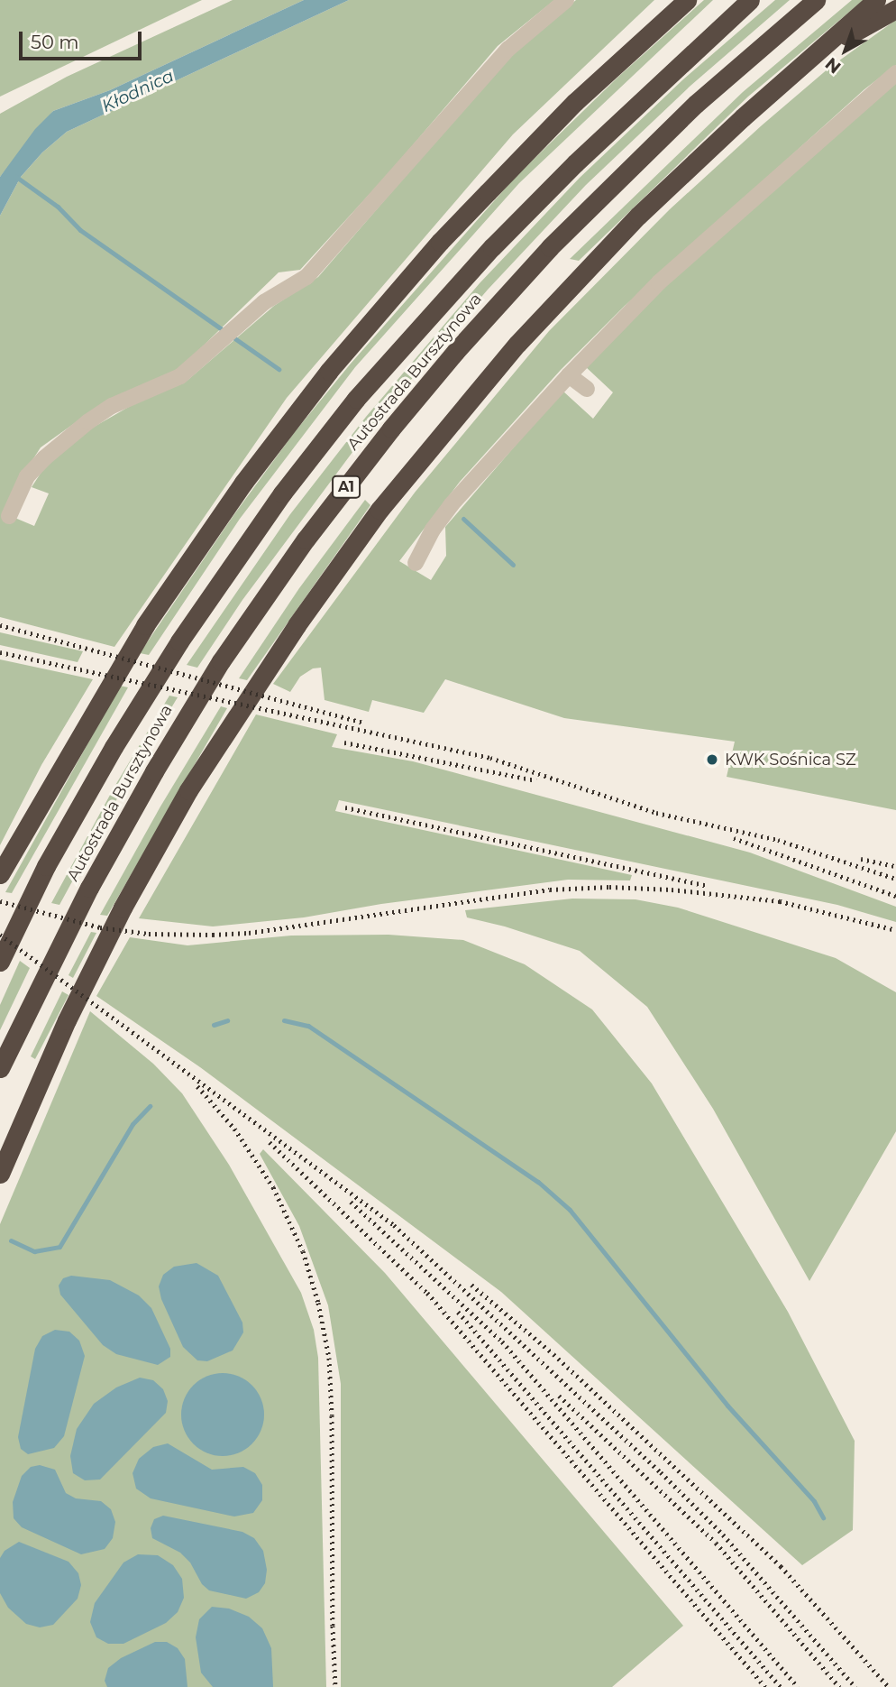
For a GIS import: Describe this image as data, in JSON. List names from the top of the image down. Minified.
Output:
{"streets":{"highway":["Autostrada Bursztynowa","A1"]},"water":["Kłodnica"],"places":["KWK Sośnica SZ"],"scale_bar":"50 m","north":"bottom left"}
